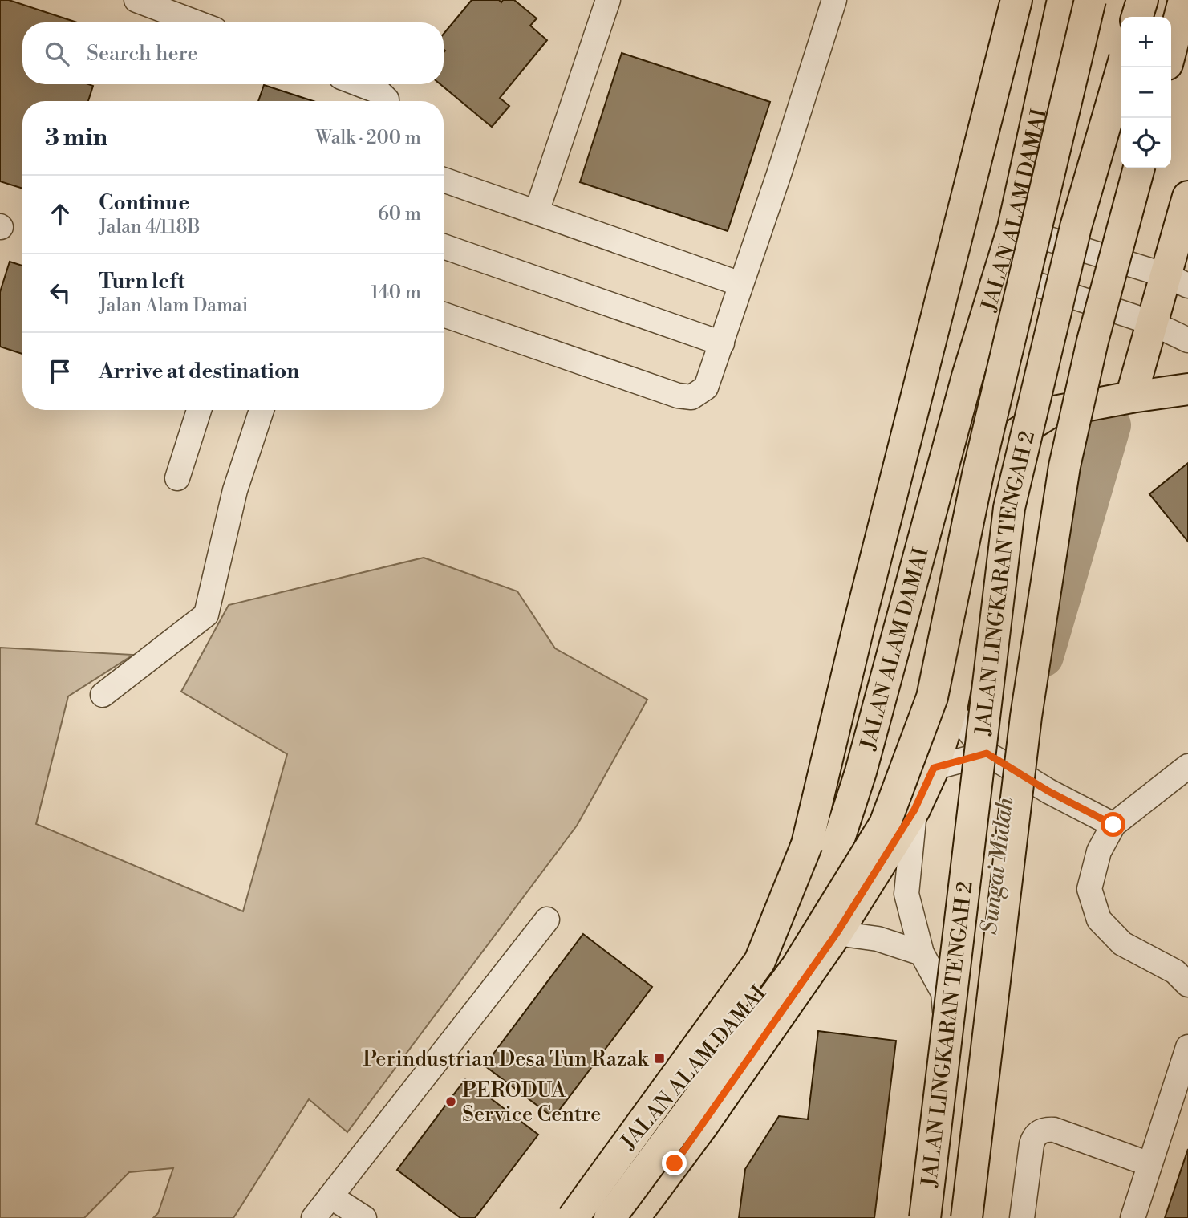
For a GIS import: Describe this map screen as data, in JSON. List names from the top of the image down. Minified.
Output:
{"streets":{"main road":["JALAN ALAM DAMAI","JALAN LINGKARAN TENGAH 2"]},"water":["Sungai Midah"],"places":{"transit":["Perindustrian Desa Tun Razak"],"other":["PERODUA Service Centre"]},"page":{"map_buttons":["+","−"],"search":"Search here","heading":["3 min","Walk · 200 m"],"list":[["Continue","Jalan 4/118B","60 m"],["Turn left","Jalan Alam Damai","140 m"],"Arrive at destination"]}}
